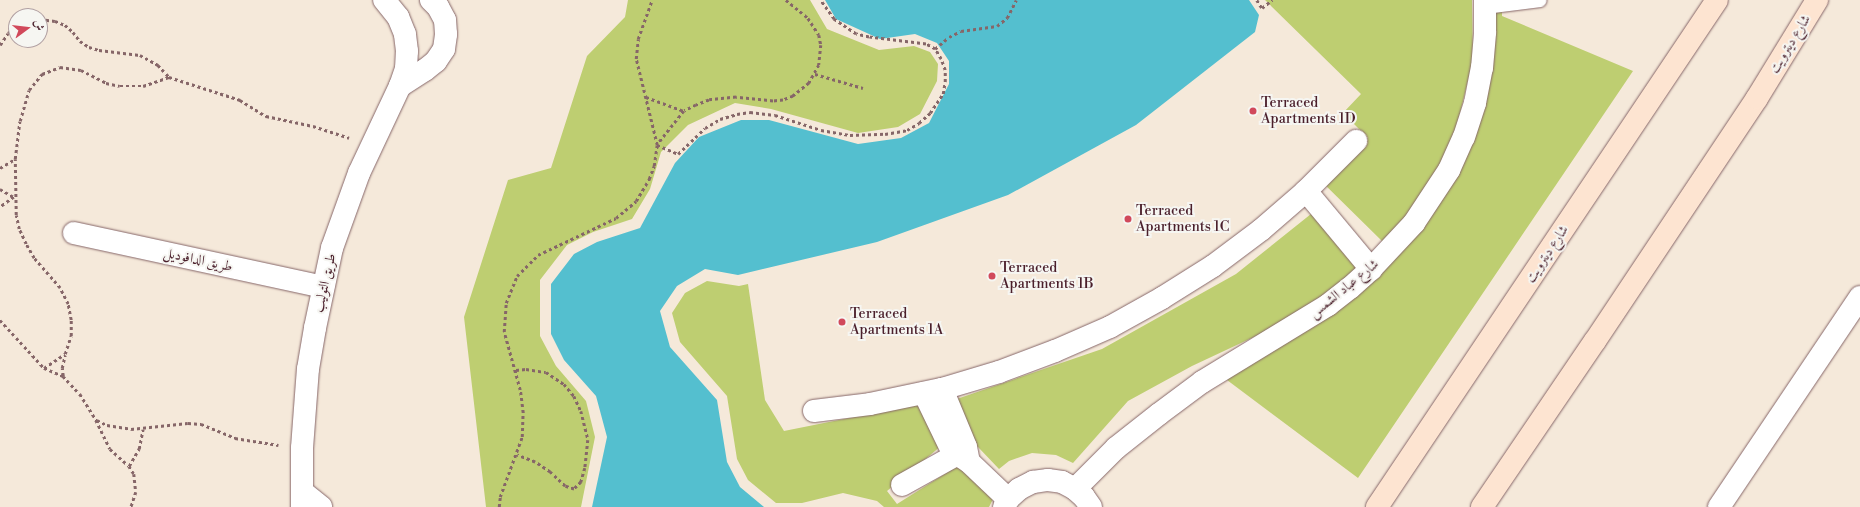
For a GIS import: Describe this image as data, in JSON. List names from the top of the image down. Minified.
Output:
{"streets":{"street":["شارع ديترويت","طريق الدافوديل","طريق التوليب","شارع عباد الشمس"]},"crossings":[["طريق الدافوديل","طريق التوليب"]],"places":["Terraced Apartments 1D","Terraced Apartments 1C","Terraced Apartments 1B","Terraced Apartments 1A"],"north":"right"}
